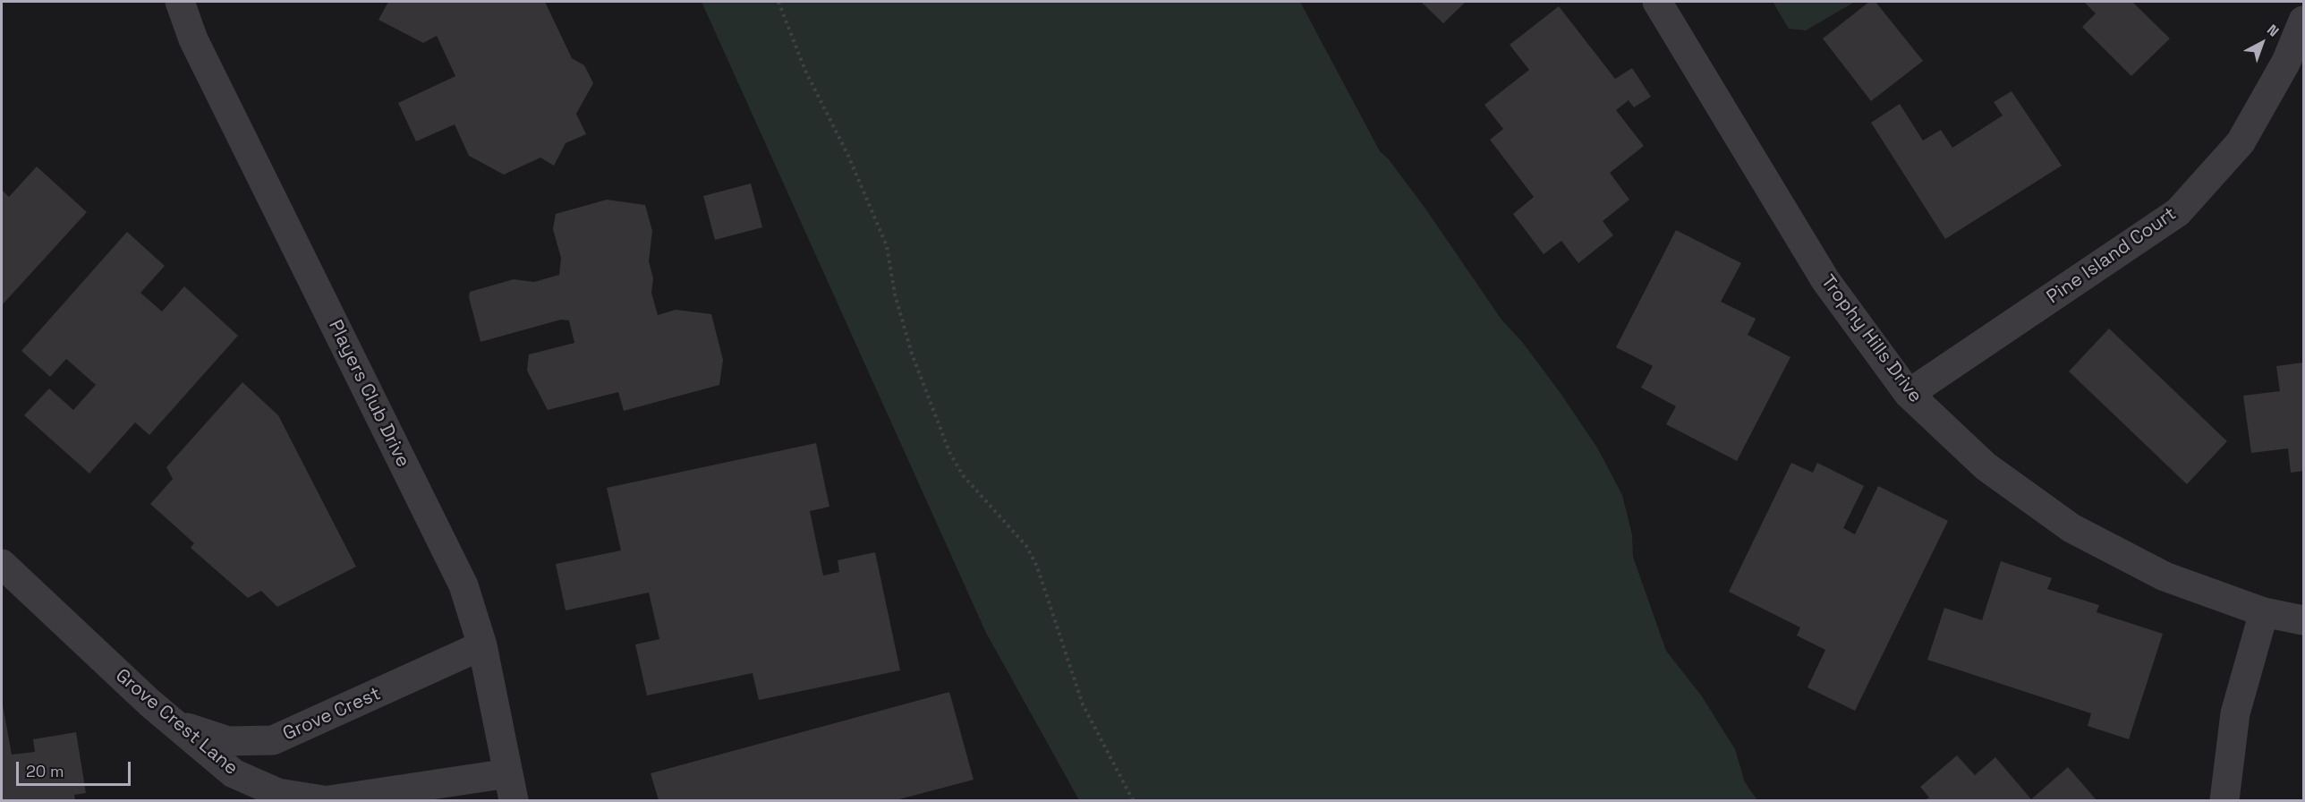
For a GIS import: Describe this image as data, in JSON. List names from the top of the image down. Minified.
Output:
{"streets":{"street":["Pine Island Court","Trophy Hills Drive","Players Club Drive","Grove Crest","Grove Crest Lane"]},"crossings":[["Pine Island Court","Trophy Hills Drive"],["Players Club Drive","Grove Crest"],["Grove Crest","Grove Crest Lane"]],"scale_bar":"20 m","north":"top right"}
